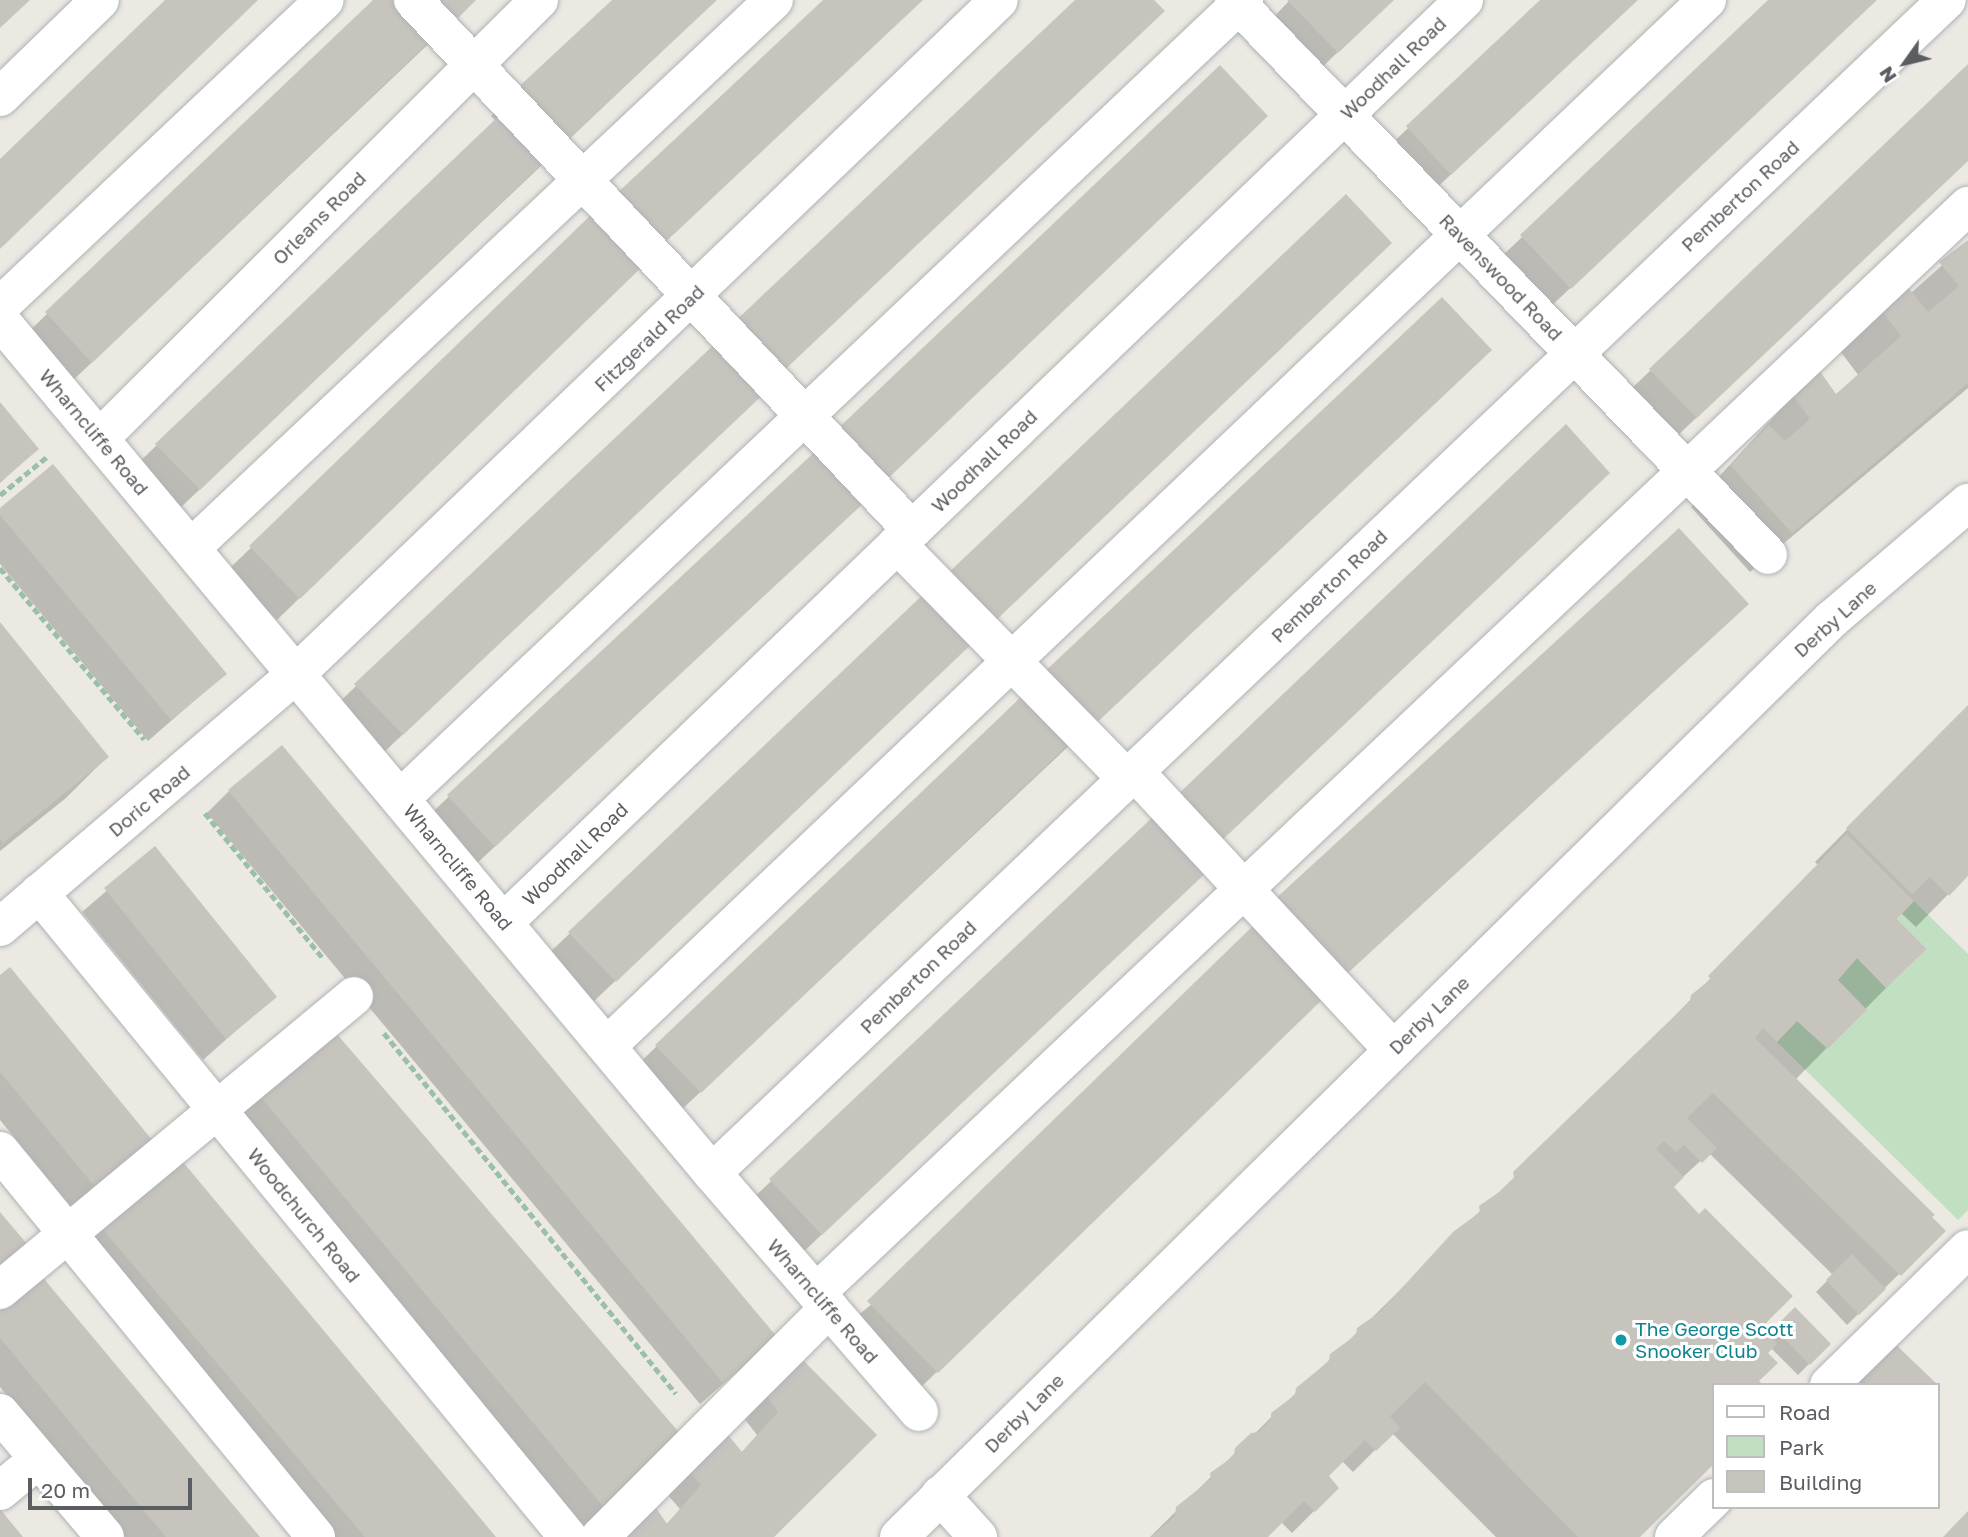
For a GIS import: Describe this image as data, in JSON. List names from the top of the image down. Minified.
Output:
{"streets":{"street":["Woodhall Road","Pemberton Road","Orleans Road","Ravenswood Road","Fitzgerald Road","Wharncliffe Road","Derby Lane","Doric Road","Woodchurch Road"]},"crossings":[["Woodhall Road","Ravenswood Road"],["Woodhall Road","Wharncliffe Road"],["Pemberton Road","Ravenswood Road"],["Pemberton Road","Wharncliffe Road"],["Orleans Road","Wharncliffe Road"],["Fitzgerald Road","Wharncliffe Road"],["Fitzgerald Road","Doric Road"],["Wharncliffe Road","Doric Road"],["Doric Road","Woodchurch Road"]],"places":["The George Scott Snooker Club"],"legend":["Road","Park","Building"],"scale_bar":"20 m","north":"bottom left"}
